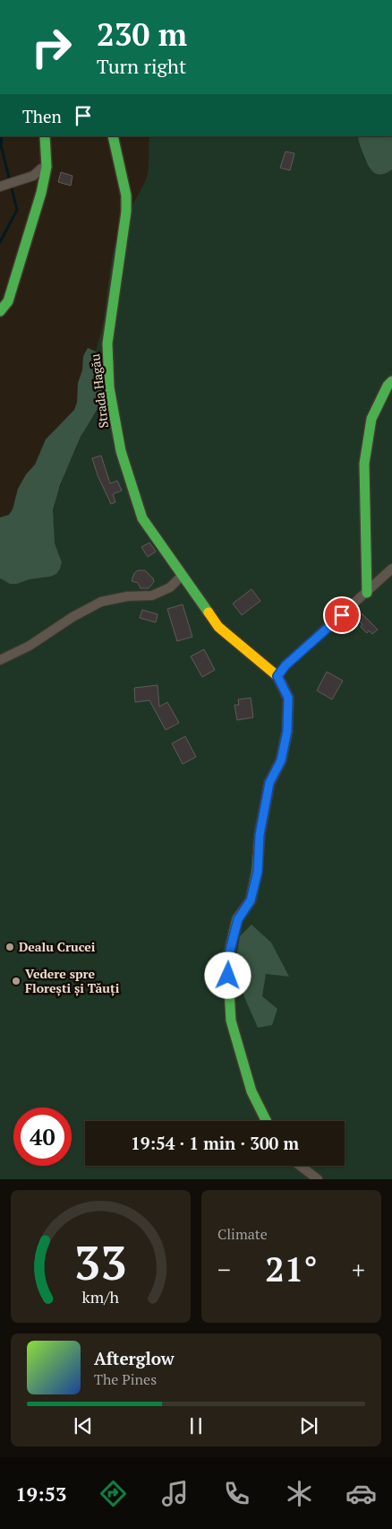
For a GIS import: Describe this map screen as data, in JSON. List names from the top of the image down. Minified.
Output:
{"streets":{"street":["Strada Hagău"]},"places":["Dealu Crucei","Vedere spre Florești și Tăuți"],"page":{"turn":["230 m","Turn right"],"then":"Then","limit":"40","trip":"19:54 · 1 min · 300 m","tile":"Climate","heat":["−","21°","+"],"song":["Afterglow","The Pines"],"tabs":"19:53","gauge":["33","km/h"]}}
